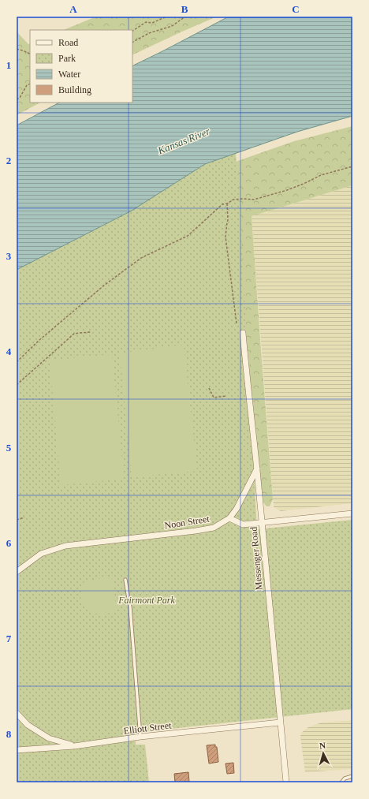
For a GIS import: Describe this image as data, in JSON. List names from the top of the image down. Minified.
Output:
{"streets":{"street":["Noon Street","Messenger Road","Elliott Street"]},"crossings":[["Messenger Road","Elliott Street"]],"water":["Kansas River"],"parks":["Fairmont Park"],"legend":["Road","Park","Water","Building"],"north":"top","grid":{"columns":["A","B","C"],"rows":["1","2","3","4","5","6","7","8"]}}
